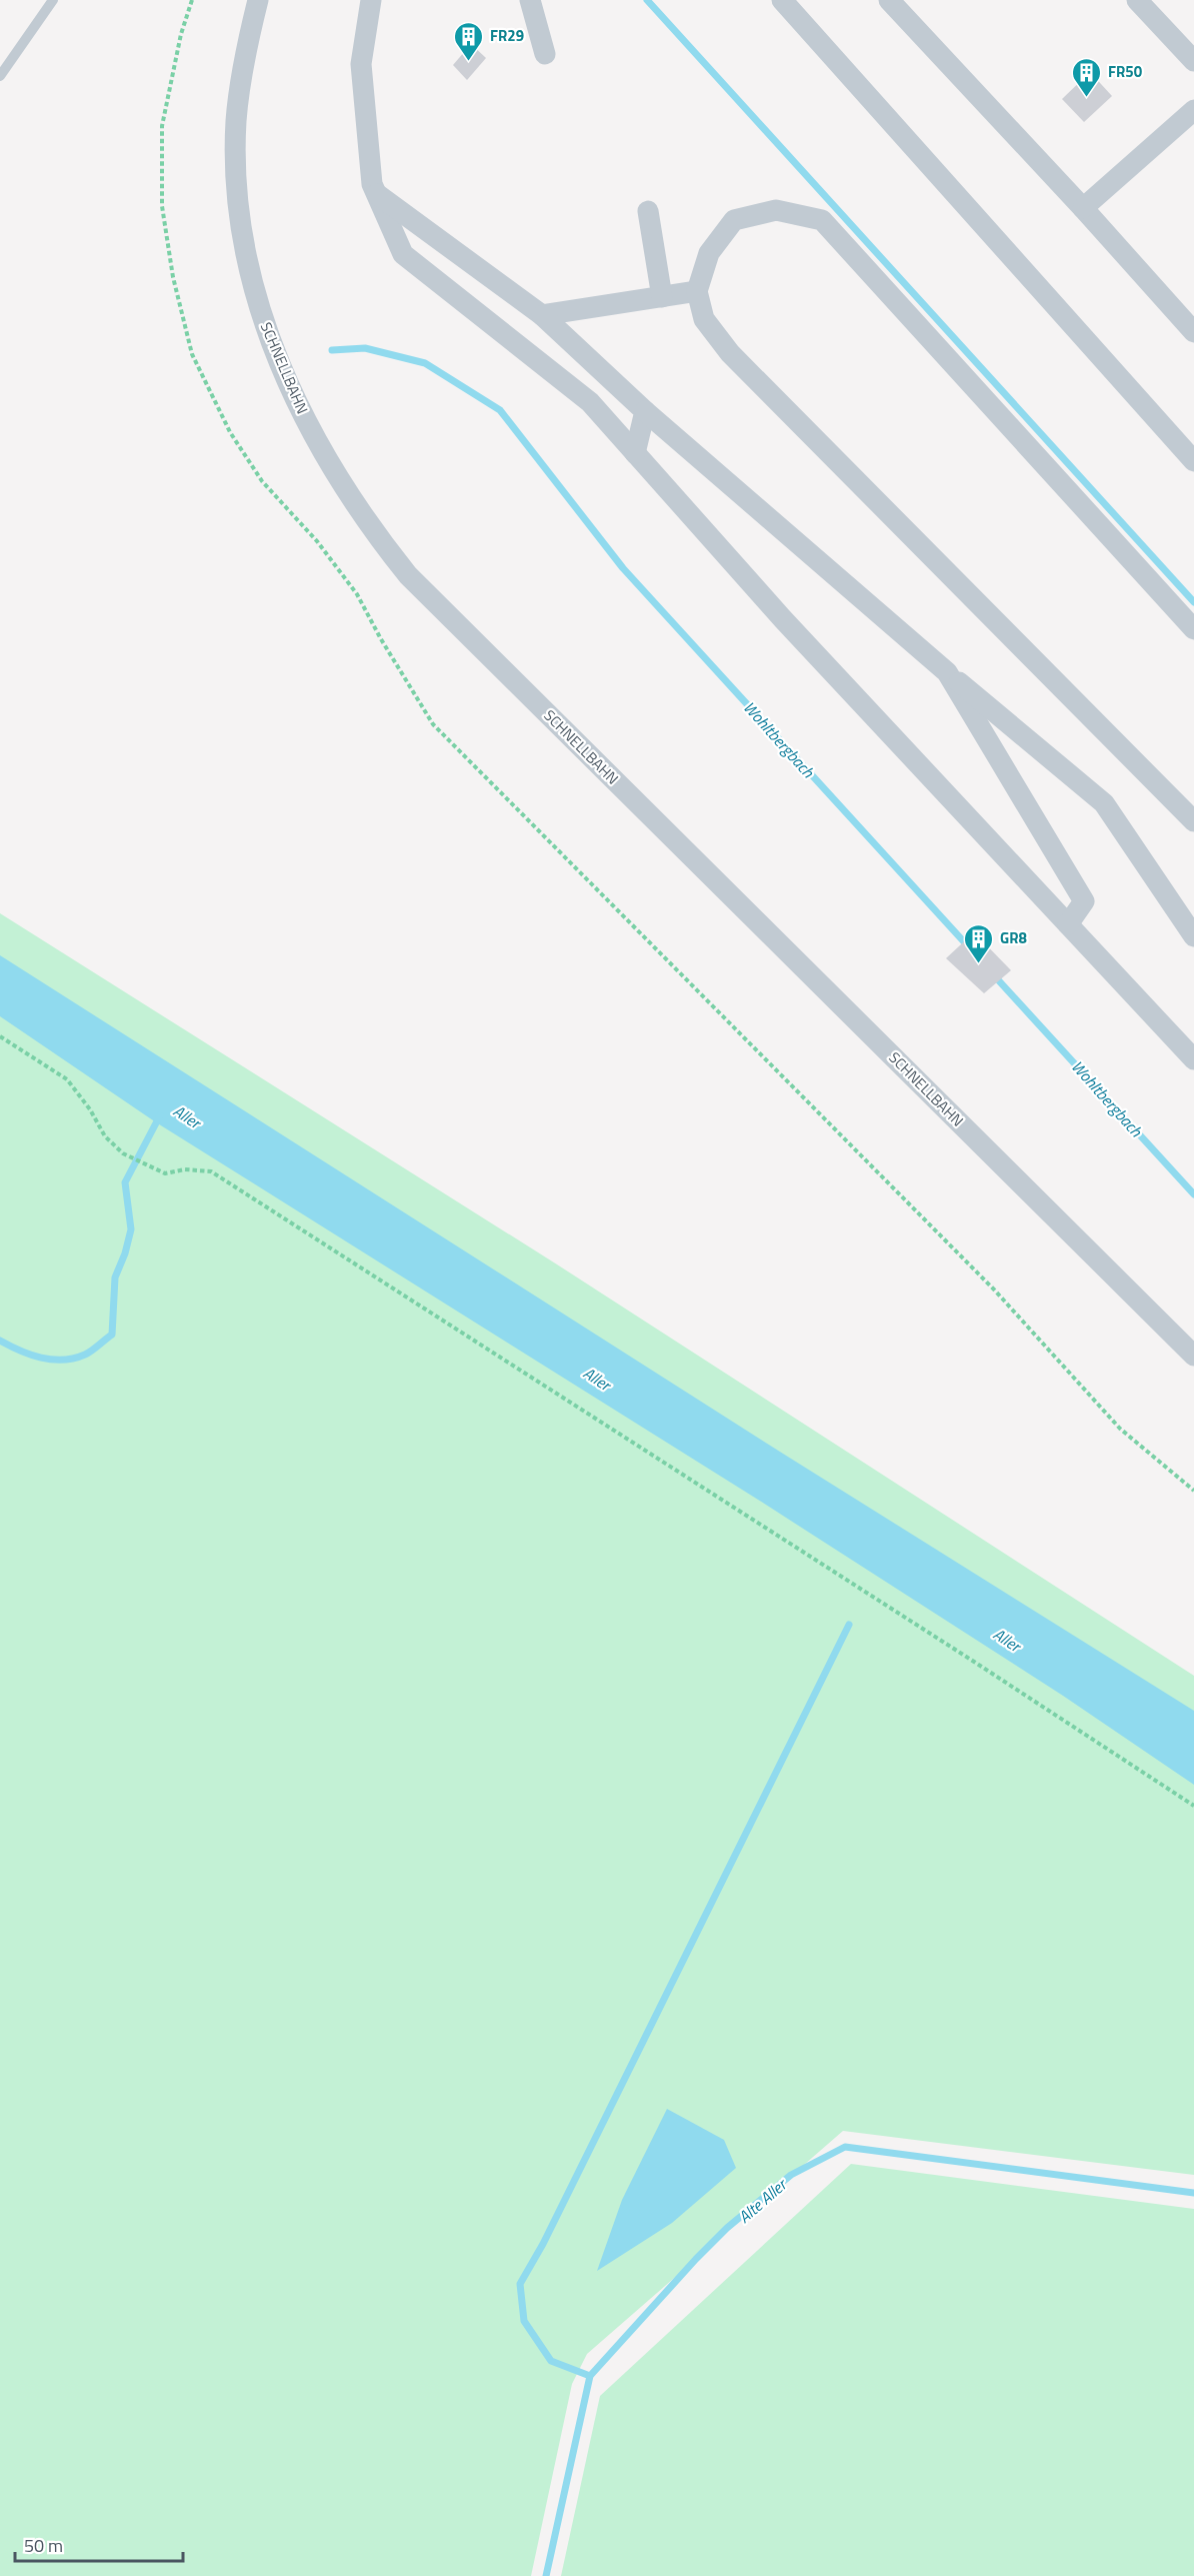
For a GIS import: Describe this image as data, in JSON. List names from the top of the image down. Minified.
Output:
{"streets":{"street":["SCHNELLBAHN"]},"water":["Wohltbergbach","Aller","Alte Aller"],"places":{"building":["FR29","FR50","GR8"]},"scale_bar":"50 m"}
